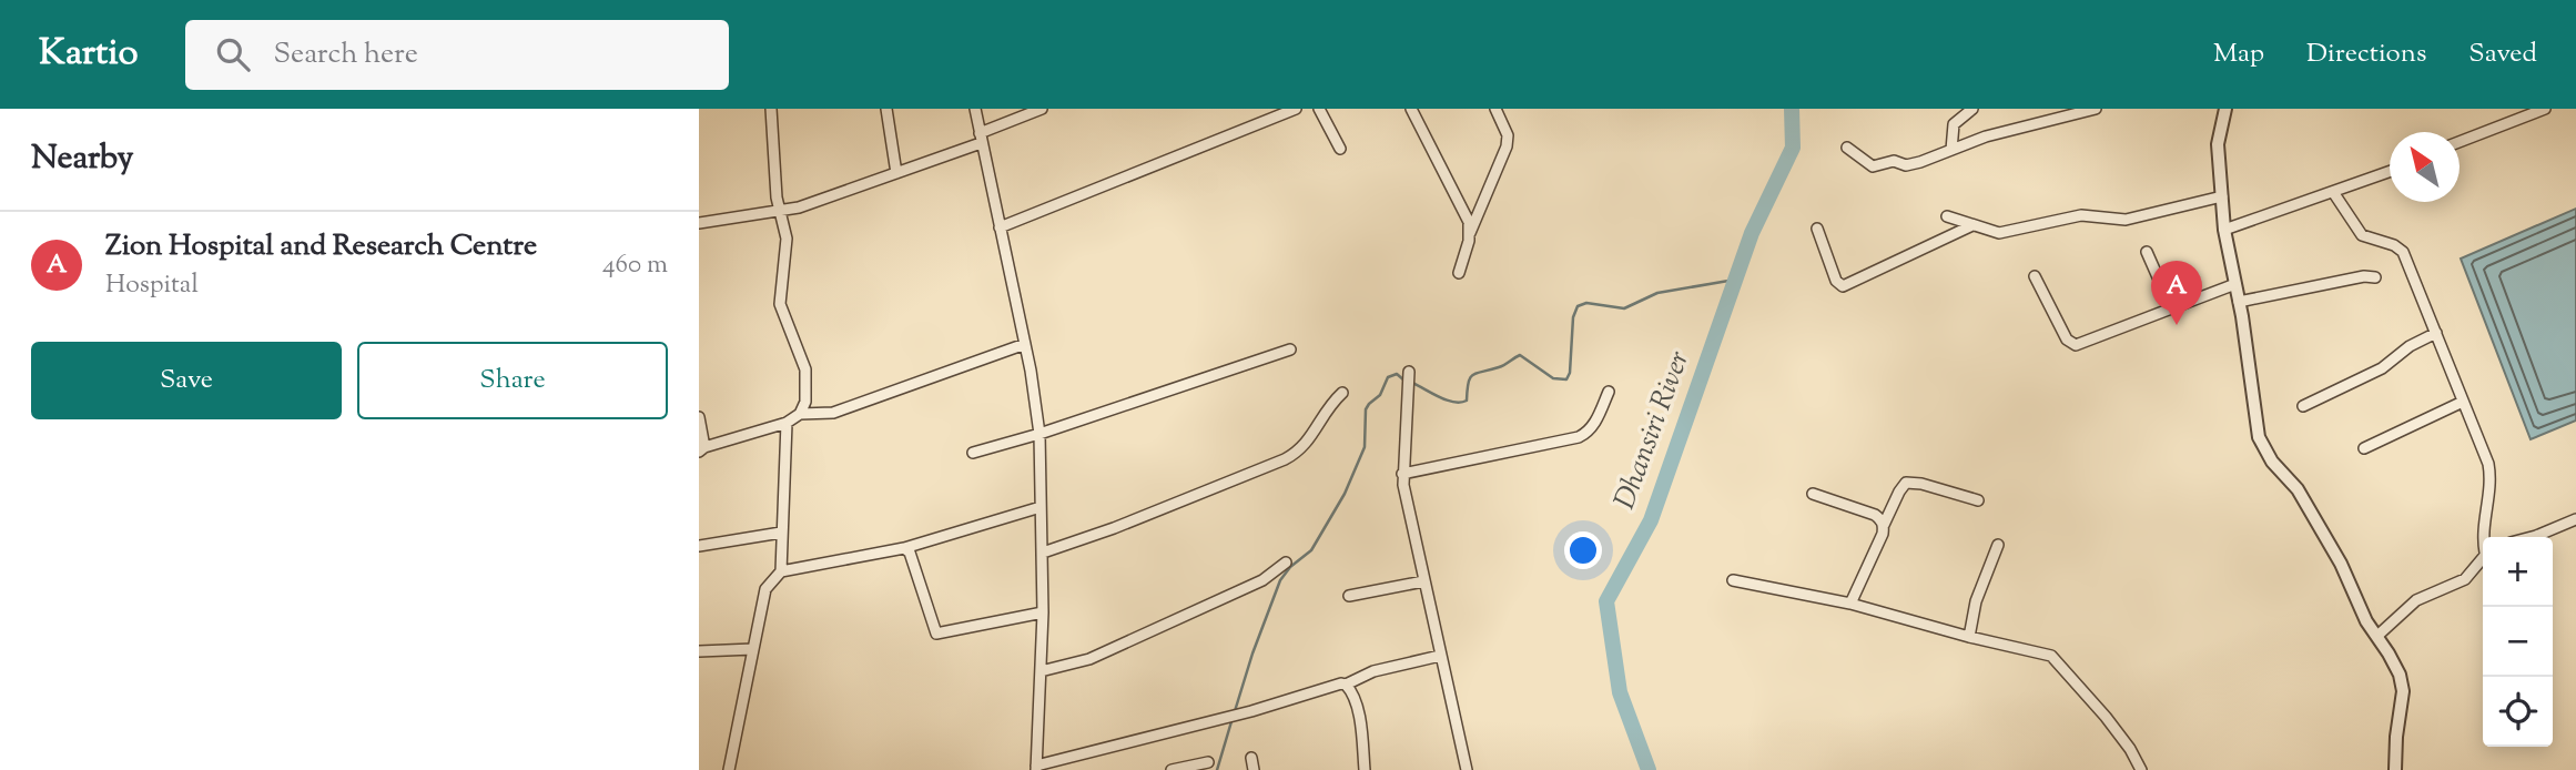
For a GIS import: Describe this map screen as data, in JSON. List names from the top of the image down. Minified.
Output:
{"water":["Dhansiri River"],"north":"top left","page":{"header":"Kartio","search":"Search here","nav":["Map","Directions","Saved"],"heading":"Nearby","list":[{"mark":"A","name":"Zion Hospital and Research Centre","note":"Hospital","value":"460 m"}],"pins":"A","buttons":["Save","Share"],"map_buttons":["+","−"]}}
